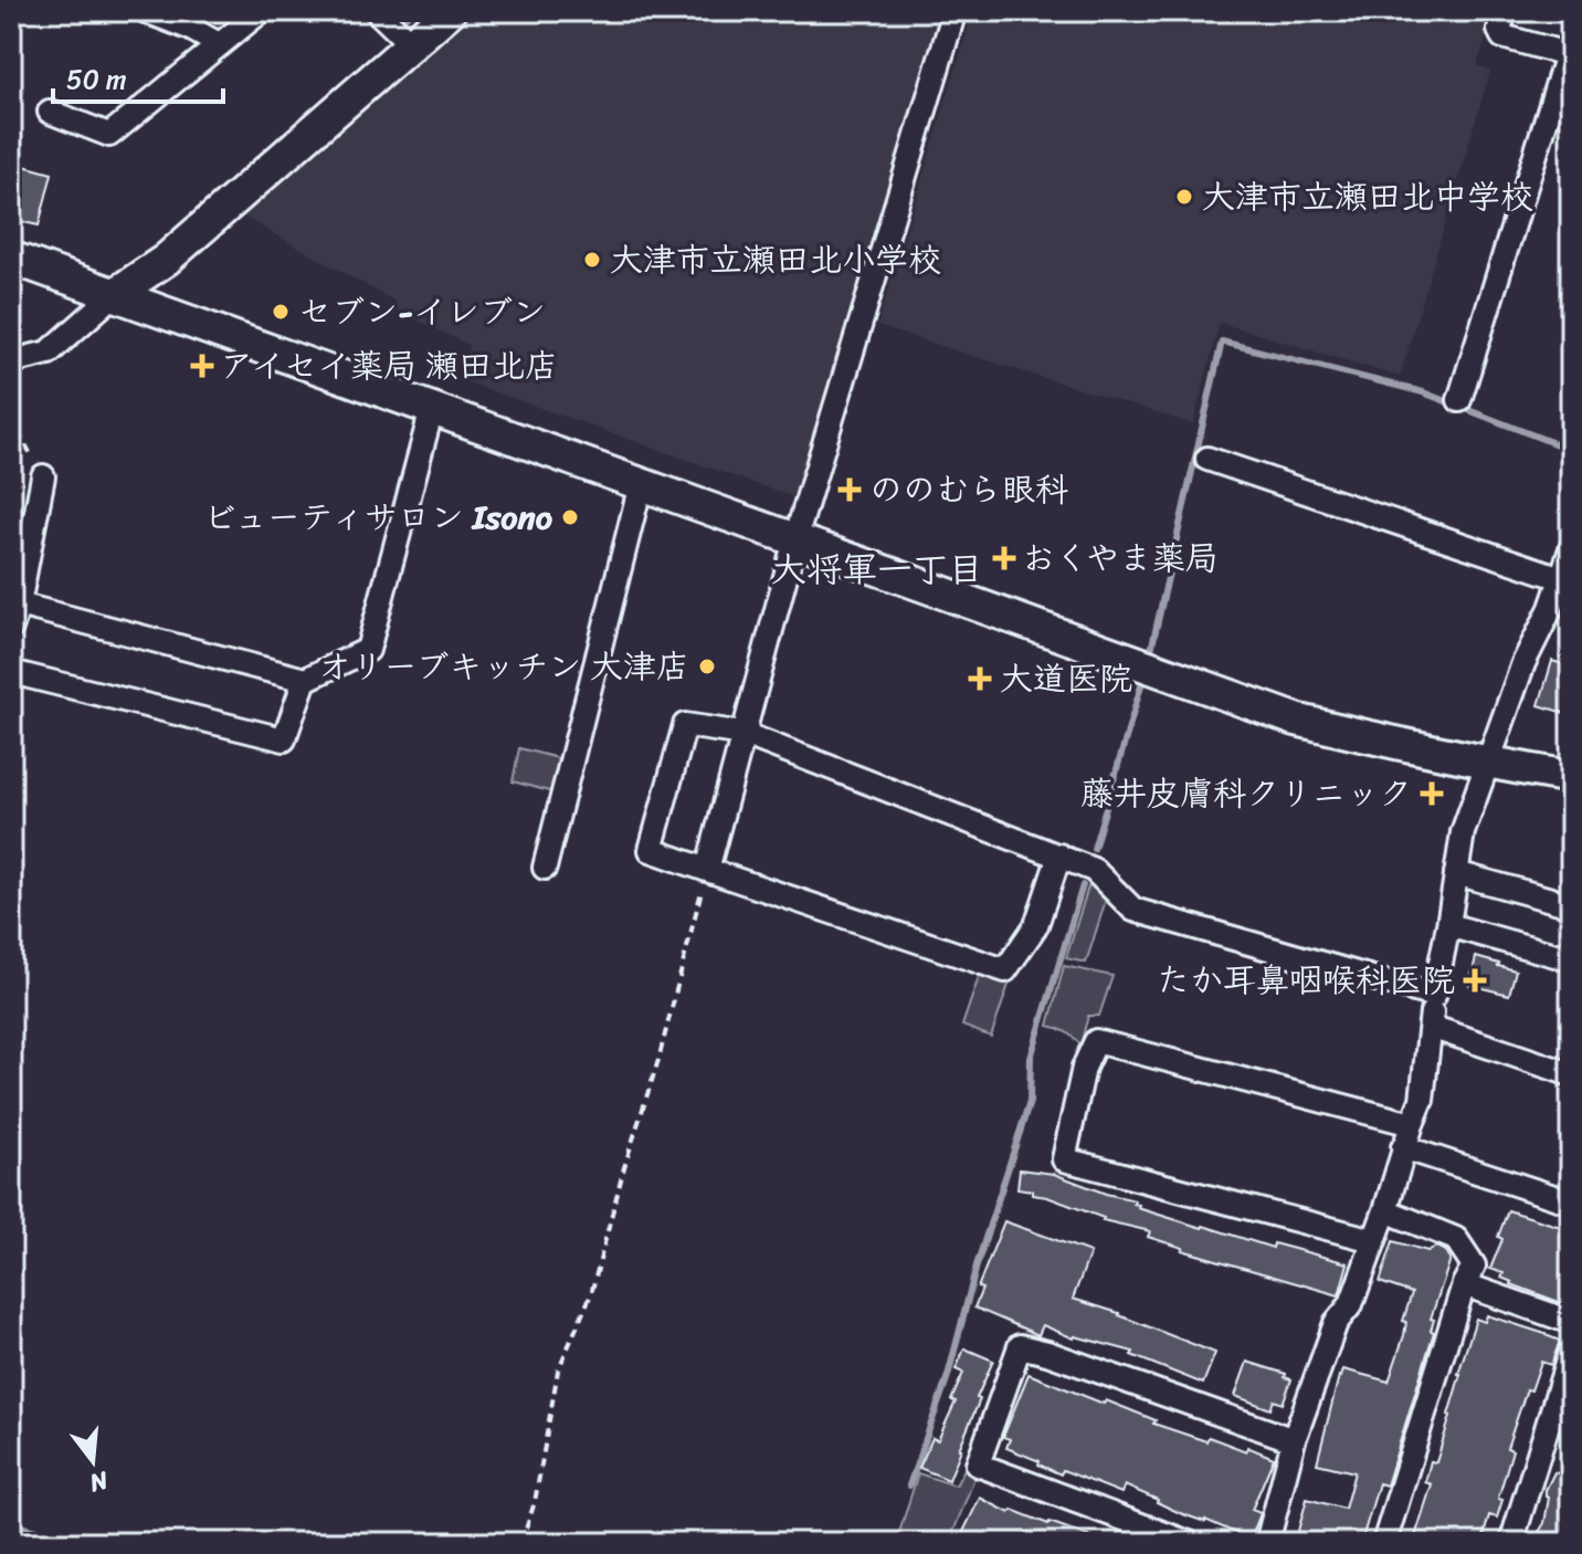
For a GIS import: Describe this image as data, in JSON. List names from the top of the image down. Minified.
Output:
{"districts":["大将軍一丁目"],"places":{"other":["大津市立瀬田北中学校","大津市立瀬田北小学校","セブン-イレブン","ビューティサロン Isono","オリーブキッチン 大津店"],"health":["アイセイ薬局 瀬田北店","ののむら眼科","おくやま薬局","大道医院","藤井皮膚科クリニック","たか耳鼻咽喉科医院"]},"scale_bar":"50 m","north":"bottom"}
